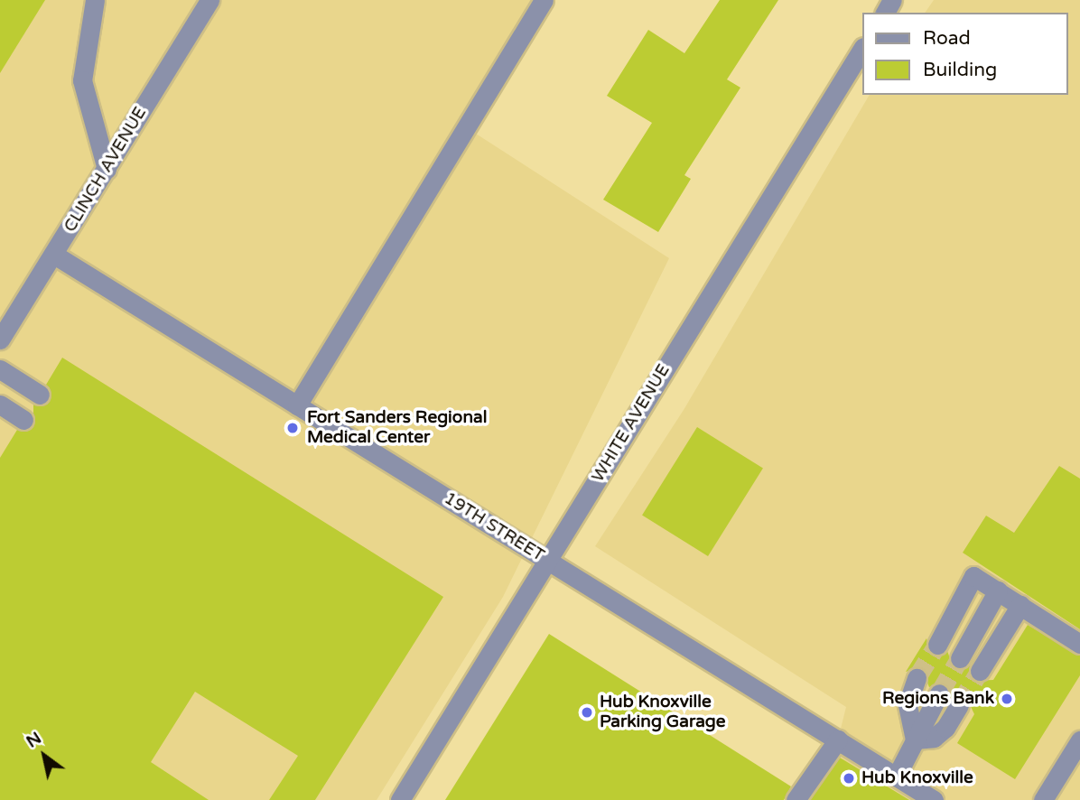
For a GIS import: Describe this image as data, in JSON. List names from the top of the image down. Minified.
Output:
{"streets":{"street":["CLINCH AVENUE","WHITE AVENUE","19TH STREET"]},"crossings":[["CLINCH AVENUE","19TH STREET"],["WHITE AVENUE","19TH STREET"]],"places":["Fort Sanders Regional Medical Center","Regions Bank","Hub Knoxville Parking Garage","Hub Knoxville"],"legend":["Road","Building"],"north":"top left"}
